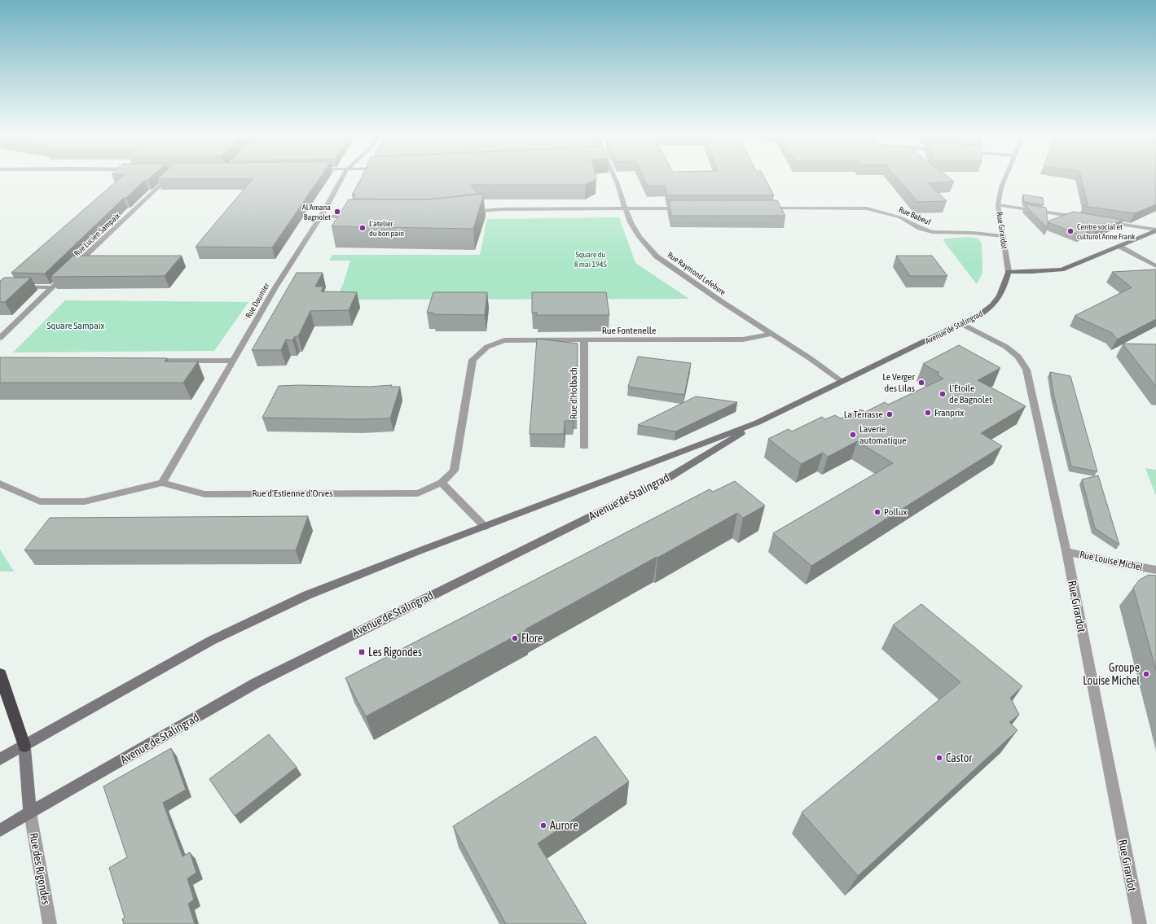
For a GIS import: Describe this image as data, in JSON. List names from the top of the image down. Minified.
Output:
{"streets":{"main road":["Avenue de Stalingrad"],"street":["Rue Babeuf","Rue Girardot","Rue Lucien Sampaix","Rue Raymond Lefebvre","Rue Daumier","Rue Fontenelle","Rue d'Holbach","Rue d'Estienne d'Orves","Rue Louise Michel","Rue des Rigondes"]},"crossings":[["Rue Babeuf","Rue Girardot"],["Rue Girardot","Avenue de Stalingrad"],["Rue Girardot","Rue Louise Michel"],["Rue Raymond Lefebvre","Avenue de Stalingrad"],["Rue Raymond Lefebvre","Rue Fontenelle"],["Rue Daumier","Rue d'Estienne d'Orves"],["Avenue de Stalingrad","Rue des Rigondes"],["Rue Fontenelle","Rue d'Holbach"],["Rue Fontenelle","Rue d'Estienne d'Orves"]],"parks":["Square du 8 mai 1945","Square Sampaix"],"places":{"other":["Al Amana Bagnolet","L'atelier du bon pain","Centre social et culturel Anne Frank","Le Verger des Lilas","L'Étoile de Bagnolet","Franprix","La Terrasse","Laverie automatique","Pollux","Flore","Groupe Louise Michel","Castor","Aurore"],"transit":["Les Rigondes"]}}
